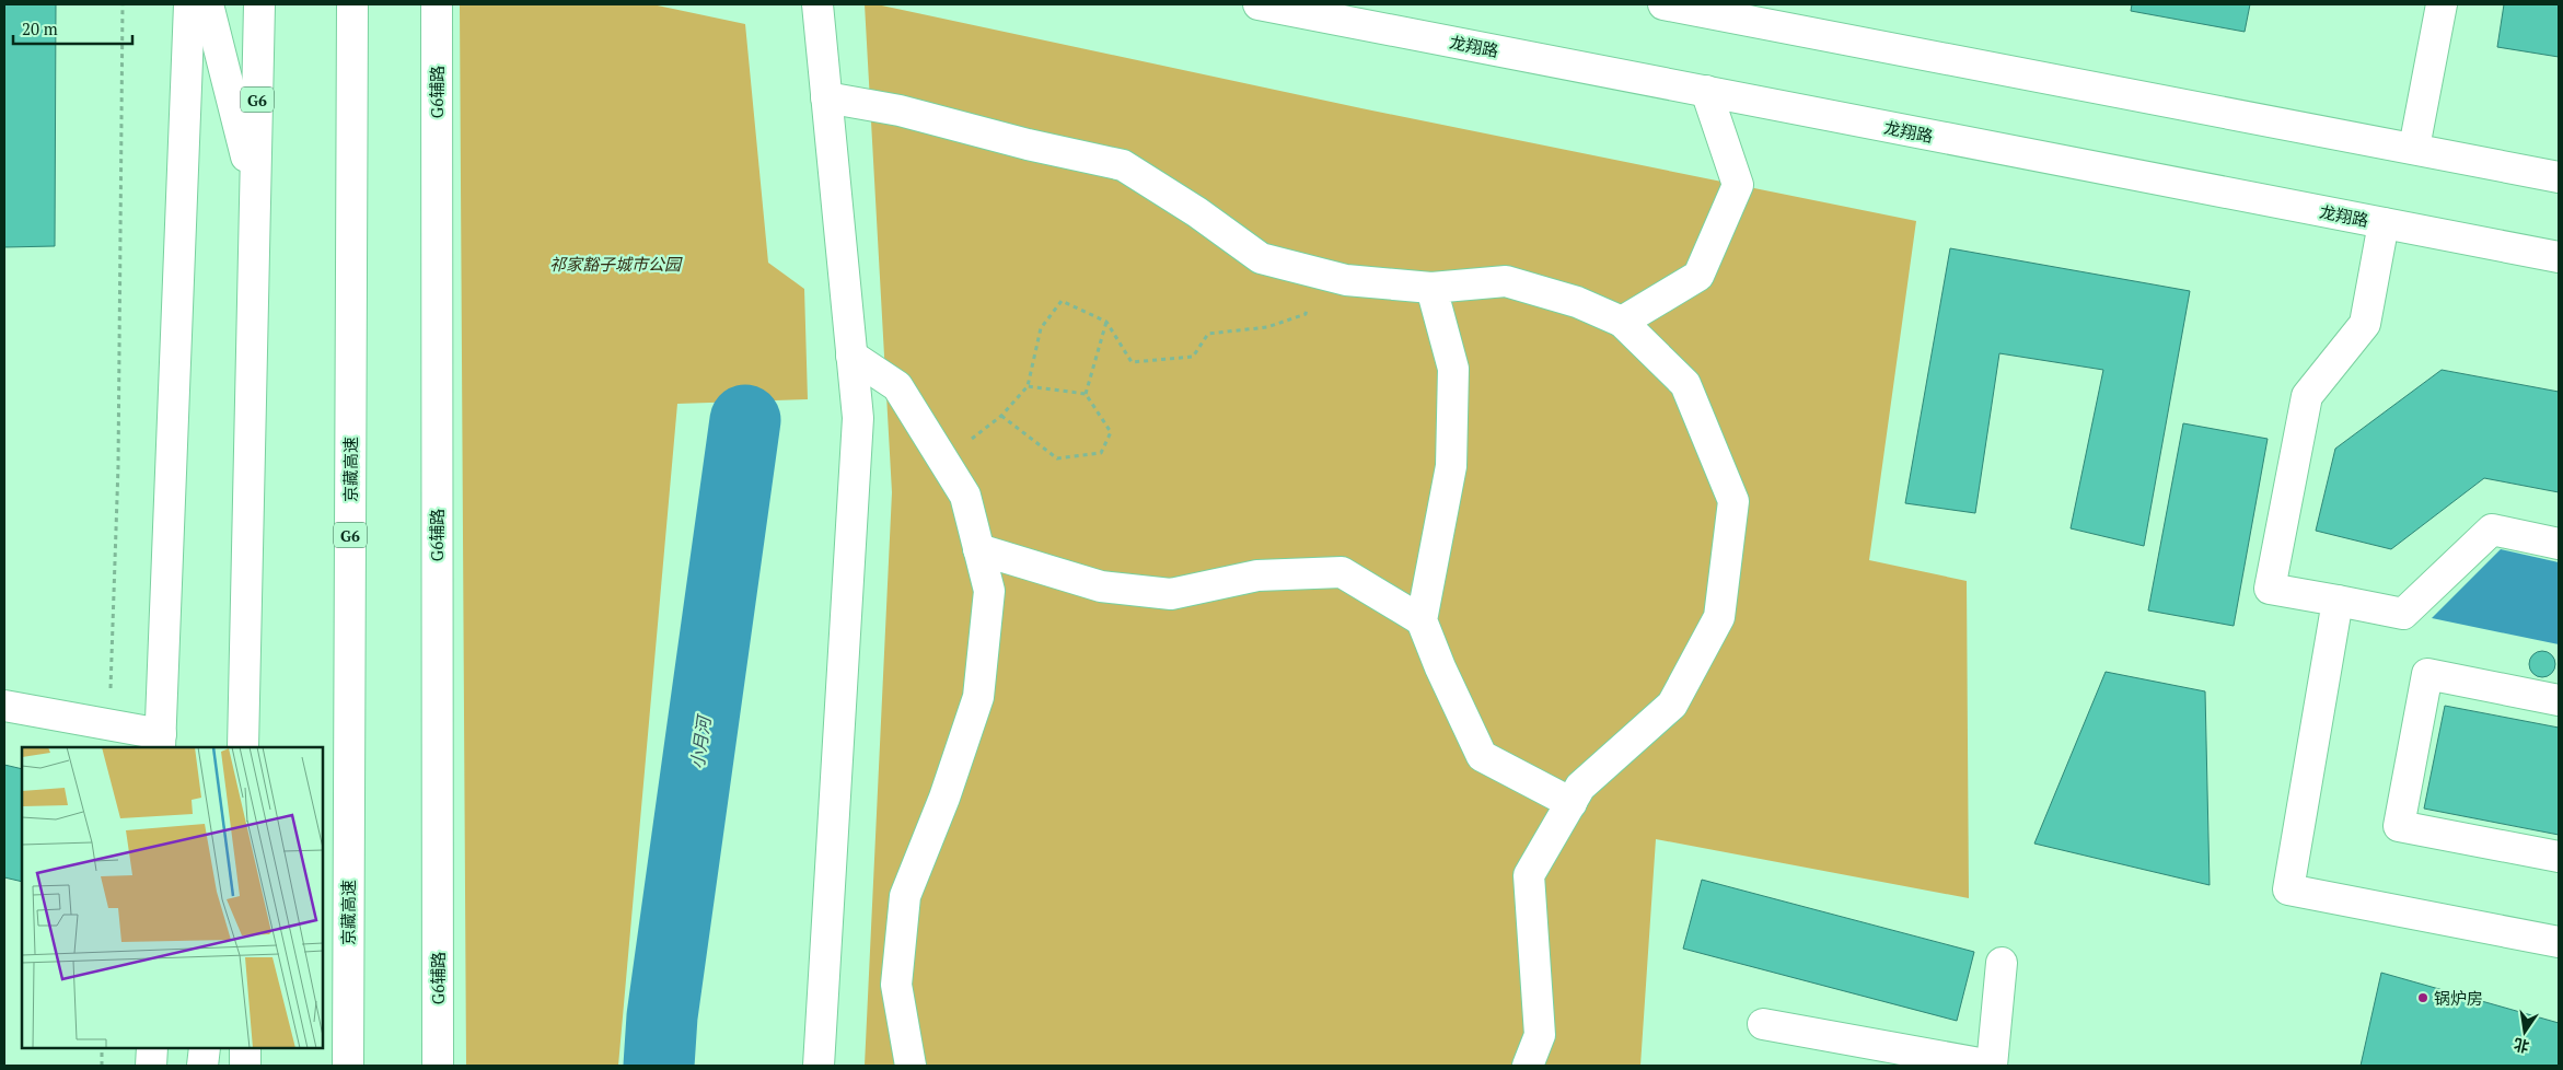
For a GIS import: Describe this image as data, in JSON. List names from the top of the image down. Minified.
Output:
{"streets":{"main road":["龙翔路","G6辅路","G6","京藏高速"]},"water":["小月河"],"parks":["祁家豁子城市公园"],"places":["锅炉房"],"scale_bar":"20 m","north":"bottom"}
